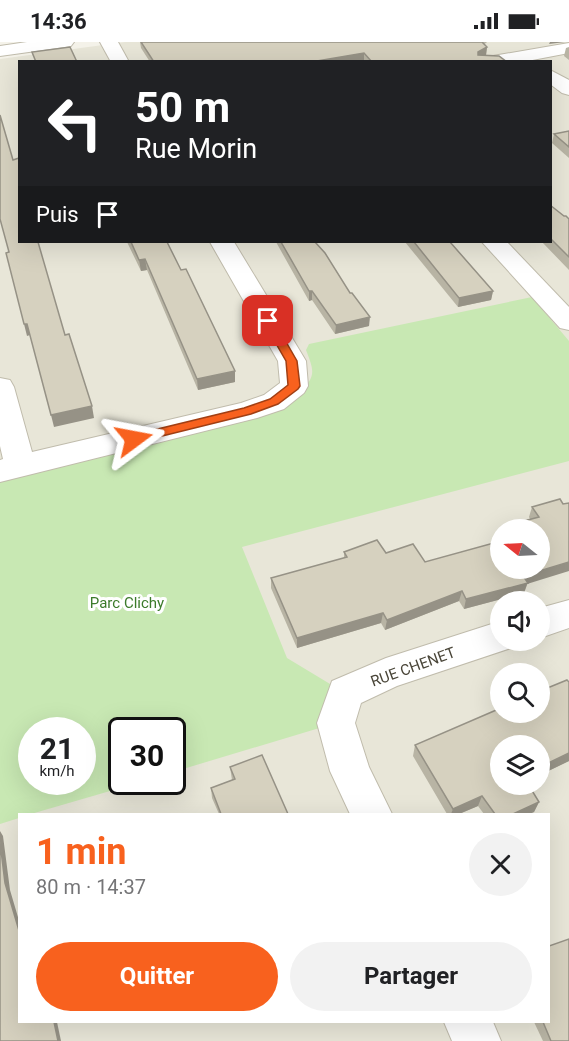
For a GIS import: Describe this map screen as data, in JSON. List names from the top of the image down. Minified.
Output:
{"streets":{"street":["RUE CHENET"]},"parks":["Parc Clichy"],"north":"left","page":{"status":"14:36","turn":["50 m","Rue Morin"],"then":"Puis","speed":"21 km/h","limit":"30","heading":["1 min","80 m · 14:37"],"buttons":["Quitter","Partager"]}}
